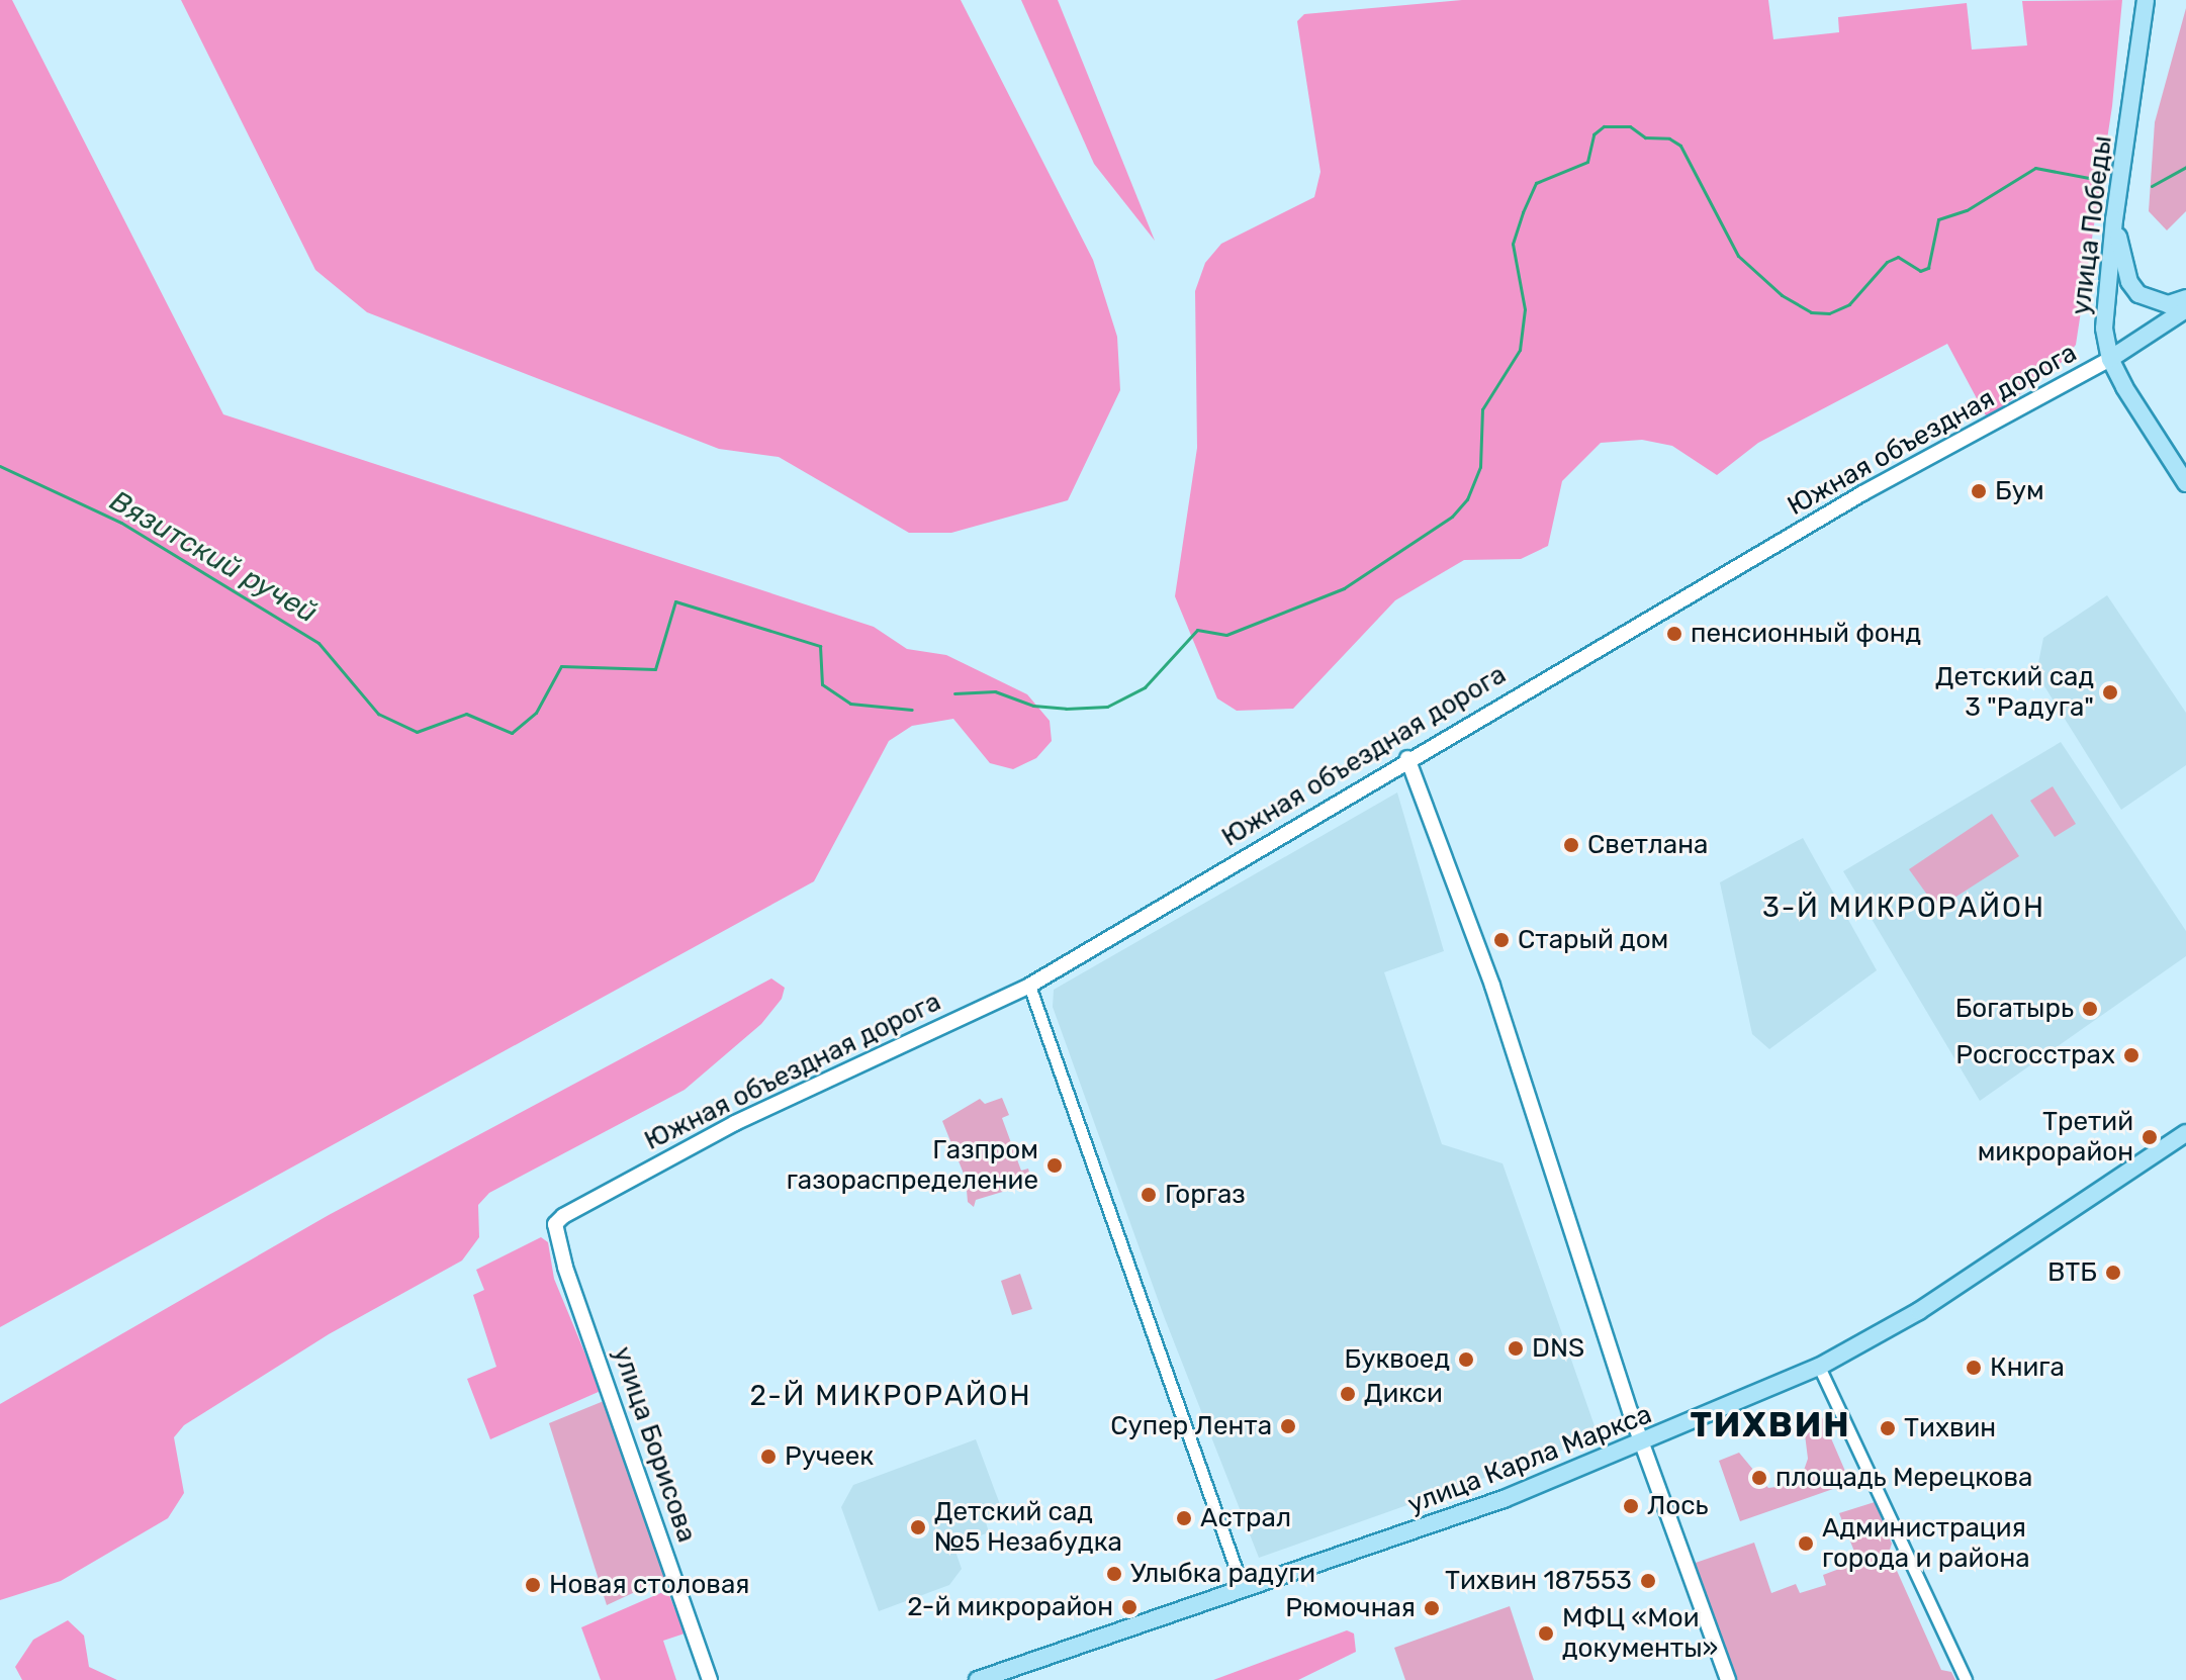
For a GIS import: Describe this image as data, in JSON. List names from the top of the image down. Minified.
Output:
{"streets":{"main road":["улица Победы","Южная объездная дорога","улица Карла Маркса"],"street":["улица Борисова"]},"crossings":[["улица Победы","Южная объездная дорога"],["Южная объездная дорога","улица Борисова"]],"districts":["3-Й МИКРОРАЙОН","2-Й МИКРОРАЙОН","ТИХВИН"],"water":["Вязитский ручей"],"places":["Бум","пенсионный фонд","Детский сад 3 \"Радуга\"","Светлана","Старый дом","Богатырь","Росгосстрах","Третий микрорайон","Газпром газораспределение","Горгаз","ВТБ","DNS","Буквоед","Книга","Дикси","Супер Лента","Тихвин","Ручеек","площадь Мерецкова","Лось","Астрал","Детский сад №5 Незабудка","Администрация города и района","Улыбка радуги","Тихвин 187553","Новая столовая","2-й микрорайон","Рюмочная","МФЦ «Мои документы»"]}
